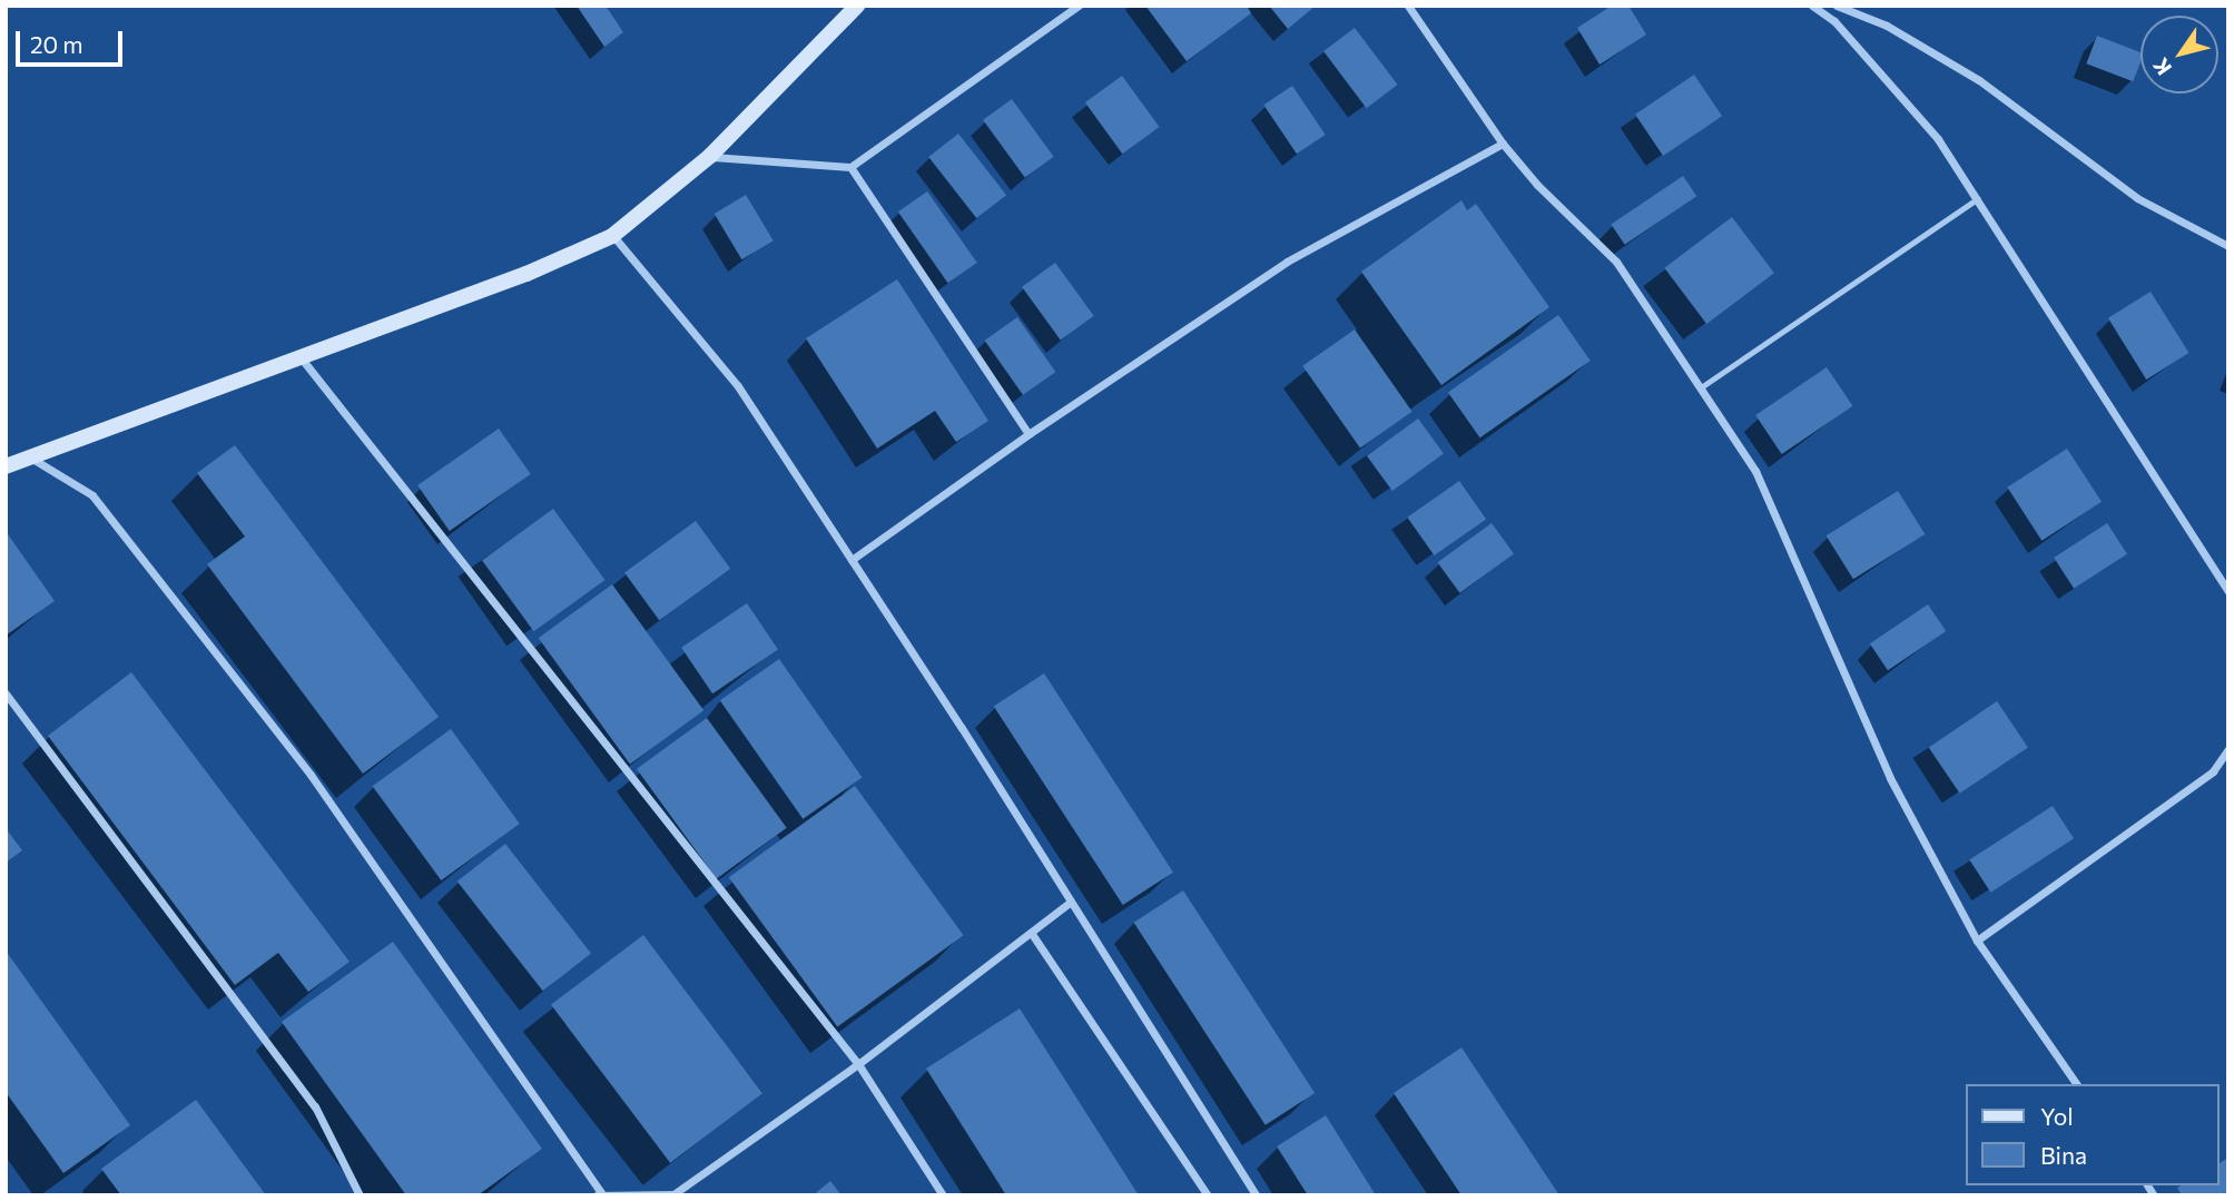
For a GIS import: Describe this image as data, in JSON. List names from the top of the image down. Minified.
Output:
{"legend":["Yol","Bina"],"scale_bar":"20 m","north":"bottom left"}
